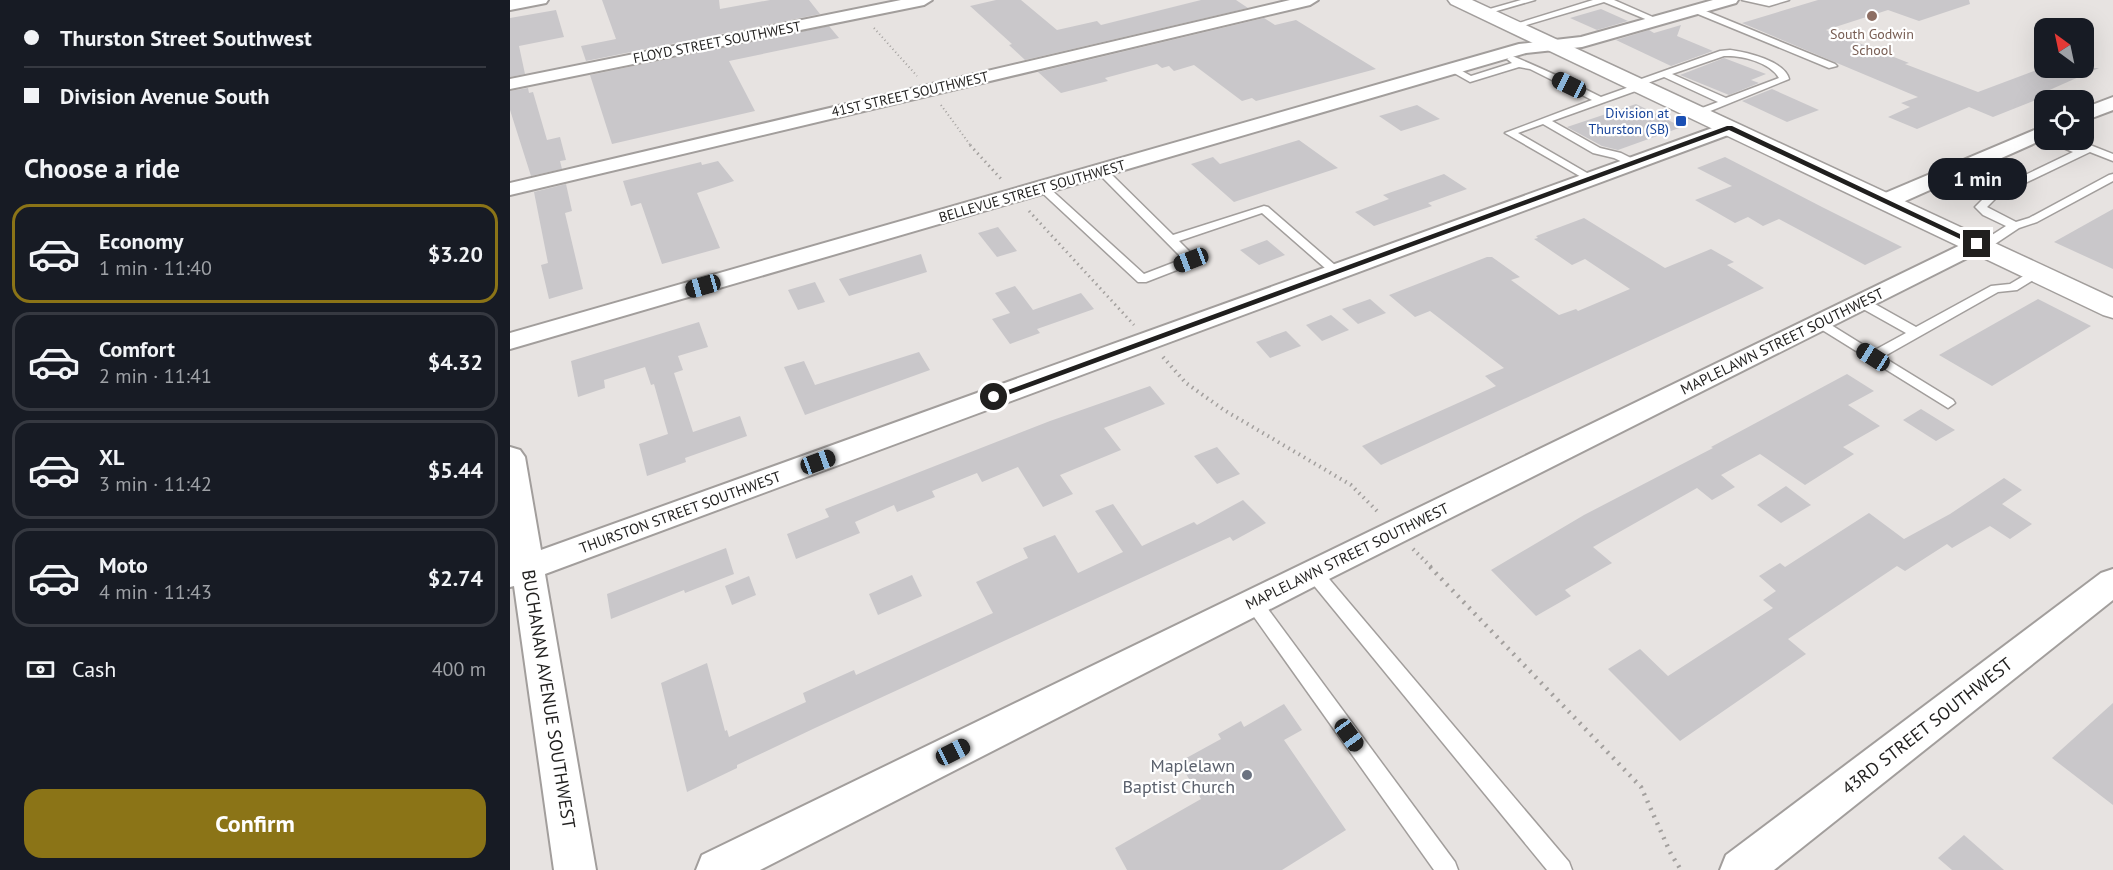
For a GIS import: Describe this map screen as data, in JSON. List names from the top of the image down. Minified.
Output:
{"streets":{"street":["FLOYD STREET SOUTHWEST","41ST STREET SOUTHWEST","BELLEVUE STREET SOUTHWEST","MAPLELAWN STREET SOUTHWEST","THURSTON STREET SOUTHWEST","BUCHANAN AVENUE SOUTHWEST","43RD STREET SOUTHWEST"]},"crossings":[["THURSTON STREET SOUTHWEST","BUCHANAN AVENUE SOUTHWEST"]],"places":{"other":["South Godwin School","Maplelawn Baptist Church"],"transit":["Division at Thurston (SB)"]},"north":"top left","page":{"banner":["Thurston Street Southwest","Division Avenue South"],"heading":"Choose a ride","bubble":"1 min","list":[{"name":"Economy","note":"1 min · 11:40","value":"$3.20"},{"name":"Comfort","note":"2 min · 11:41","value":"$4.32"},{"name":"XL","note":"3 min · 11:42","value":"$5.44"},{"name":"Moto","note":"4 min · 11:43","value":"$2.74"}],"pay":["Cash","400 m"],"buttons":"Confirm"}}
